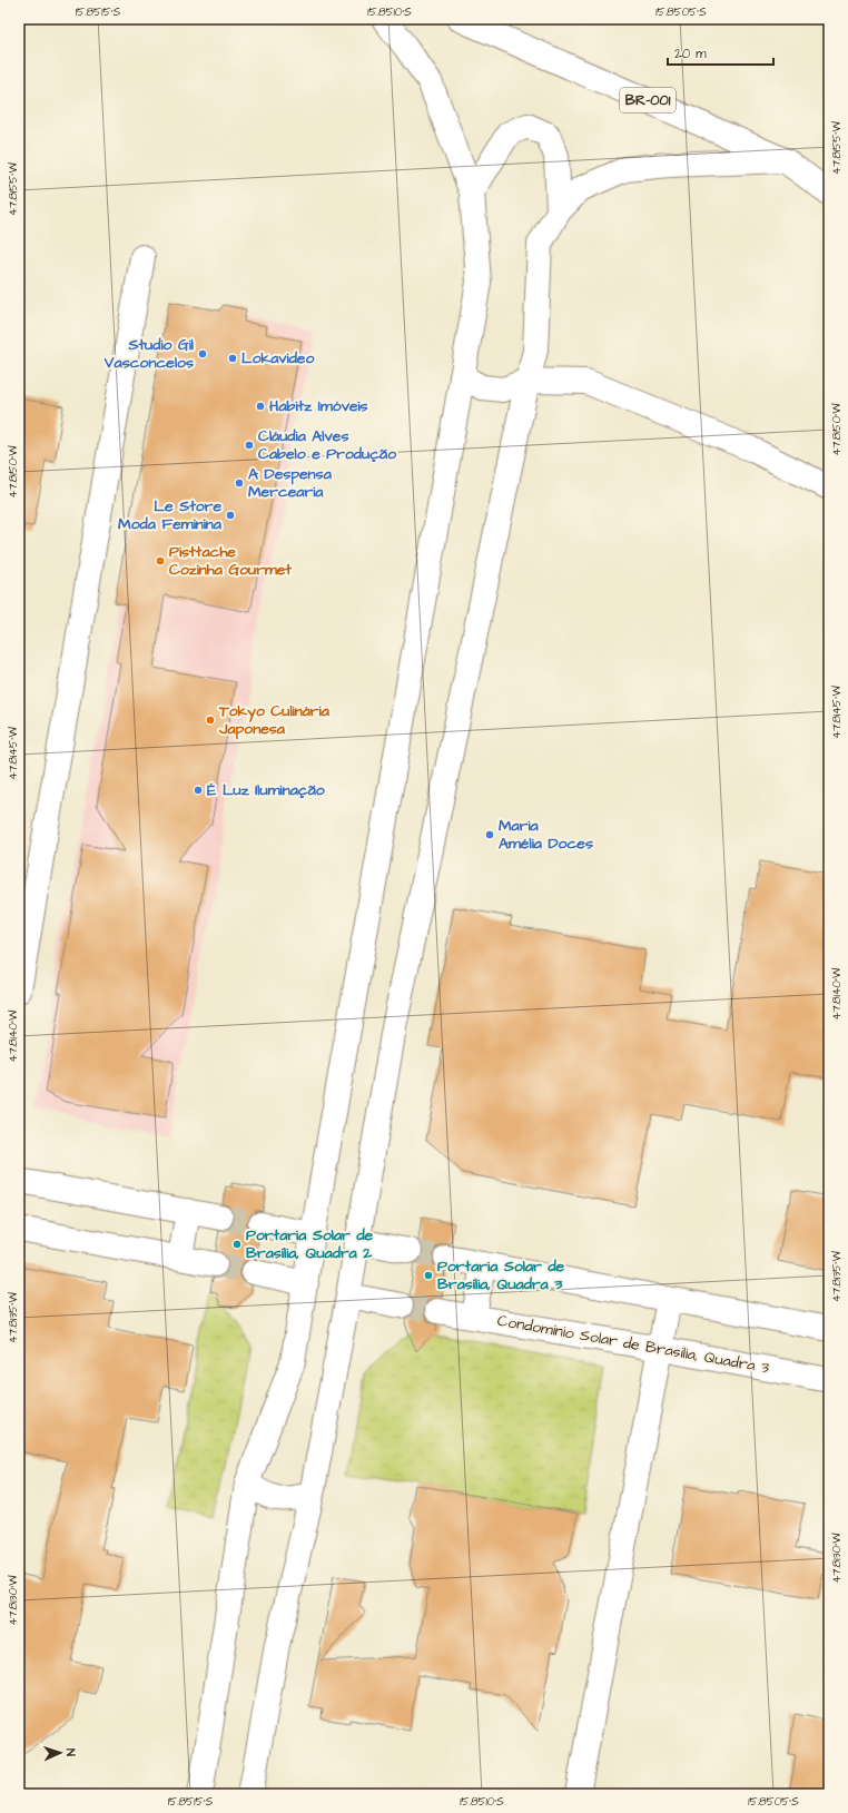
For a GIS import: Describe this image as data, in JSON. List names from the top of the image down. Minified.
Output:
{"streets":{"main road":["BR-001","Condomínio Solar de Brasilia, Quadra 3"]},"places":["Studio Gil Vasconcelos","Lokavideo","Habitz Imóveis","Cláudia Alves Cabelo e Produção","A Despensa Mercearia","Le Store Moda Feminina","Pisttache Cozinha Gourmet","Tokyo Culinária Japonesa","É Luz Iluminação","Maria Amélia Doces","Portaria Solar de Brasília, Quadra 2","Portaria Solar de Brasília, Quadra 3"],"scale_bar":"20 m","north":"right","coordinates":["15.8515°S","15.8510°S","15.8505°S","47.8155°W","47.8150°W","47.8145°W","47.8140°W","47.8135°W","47.8130°W"]}
